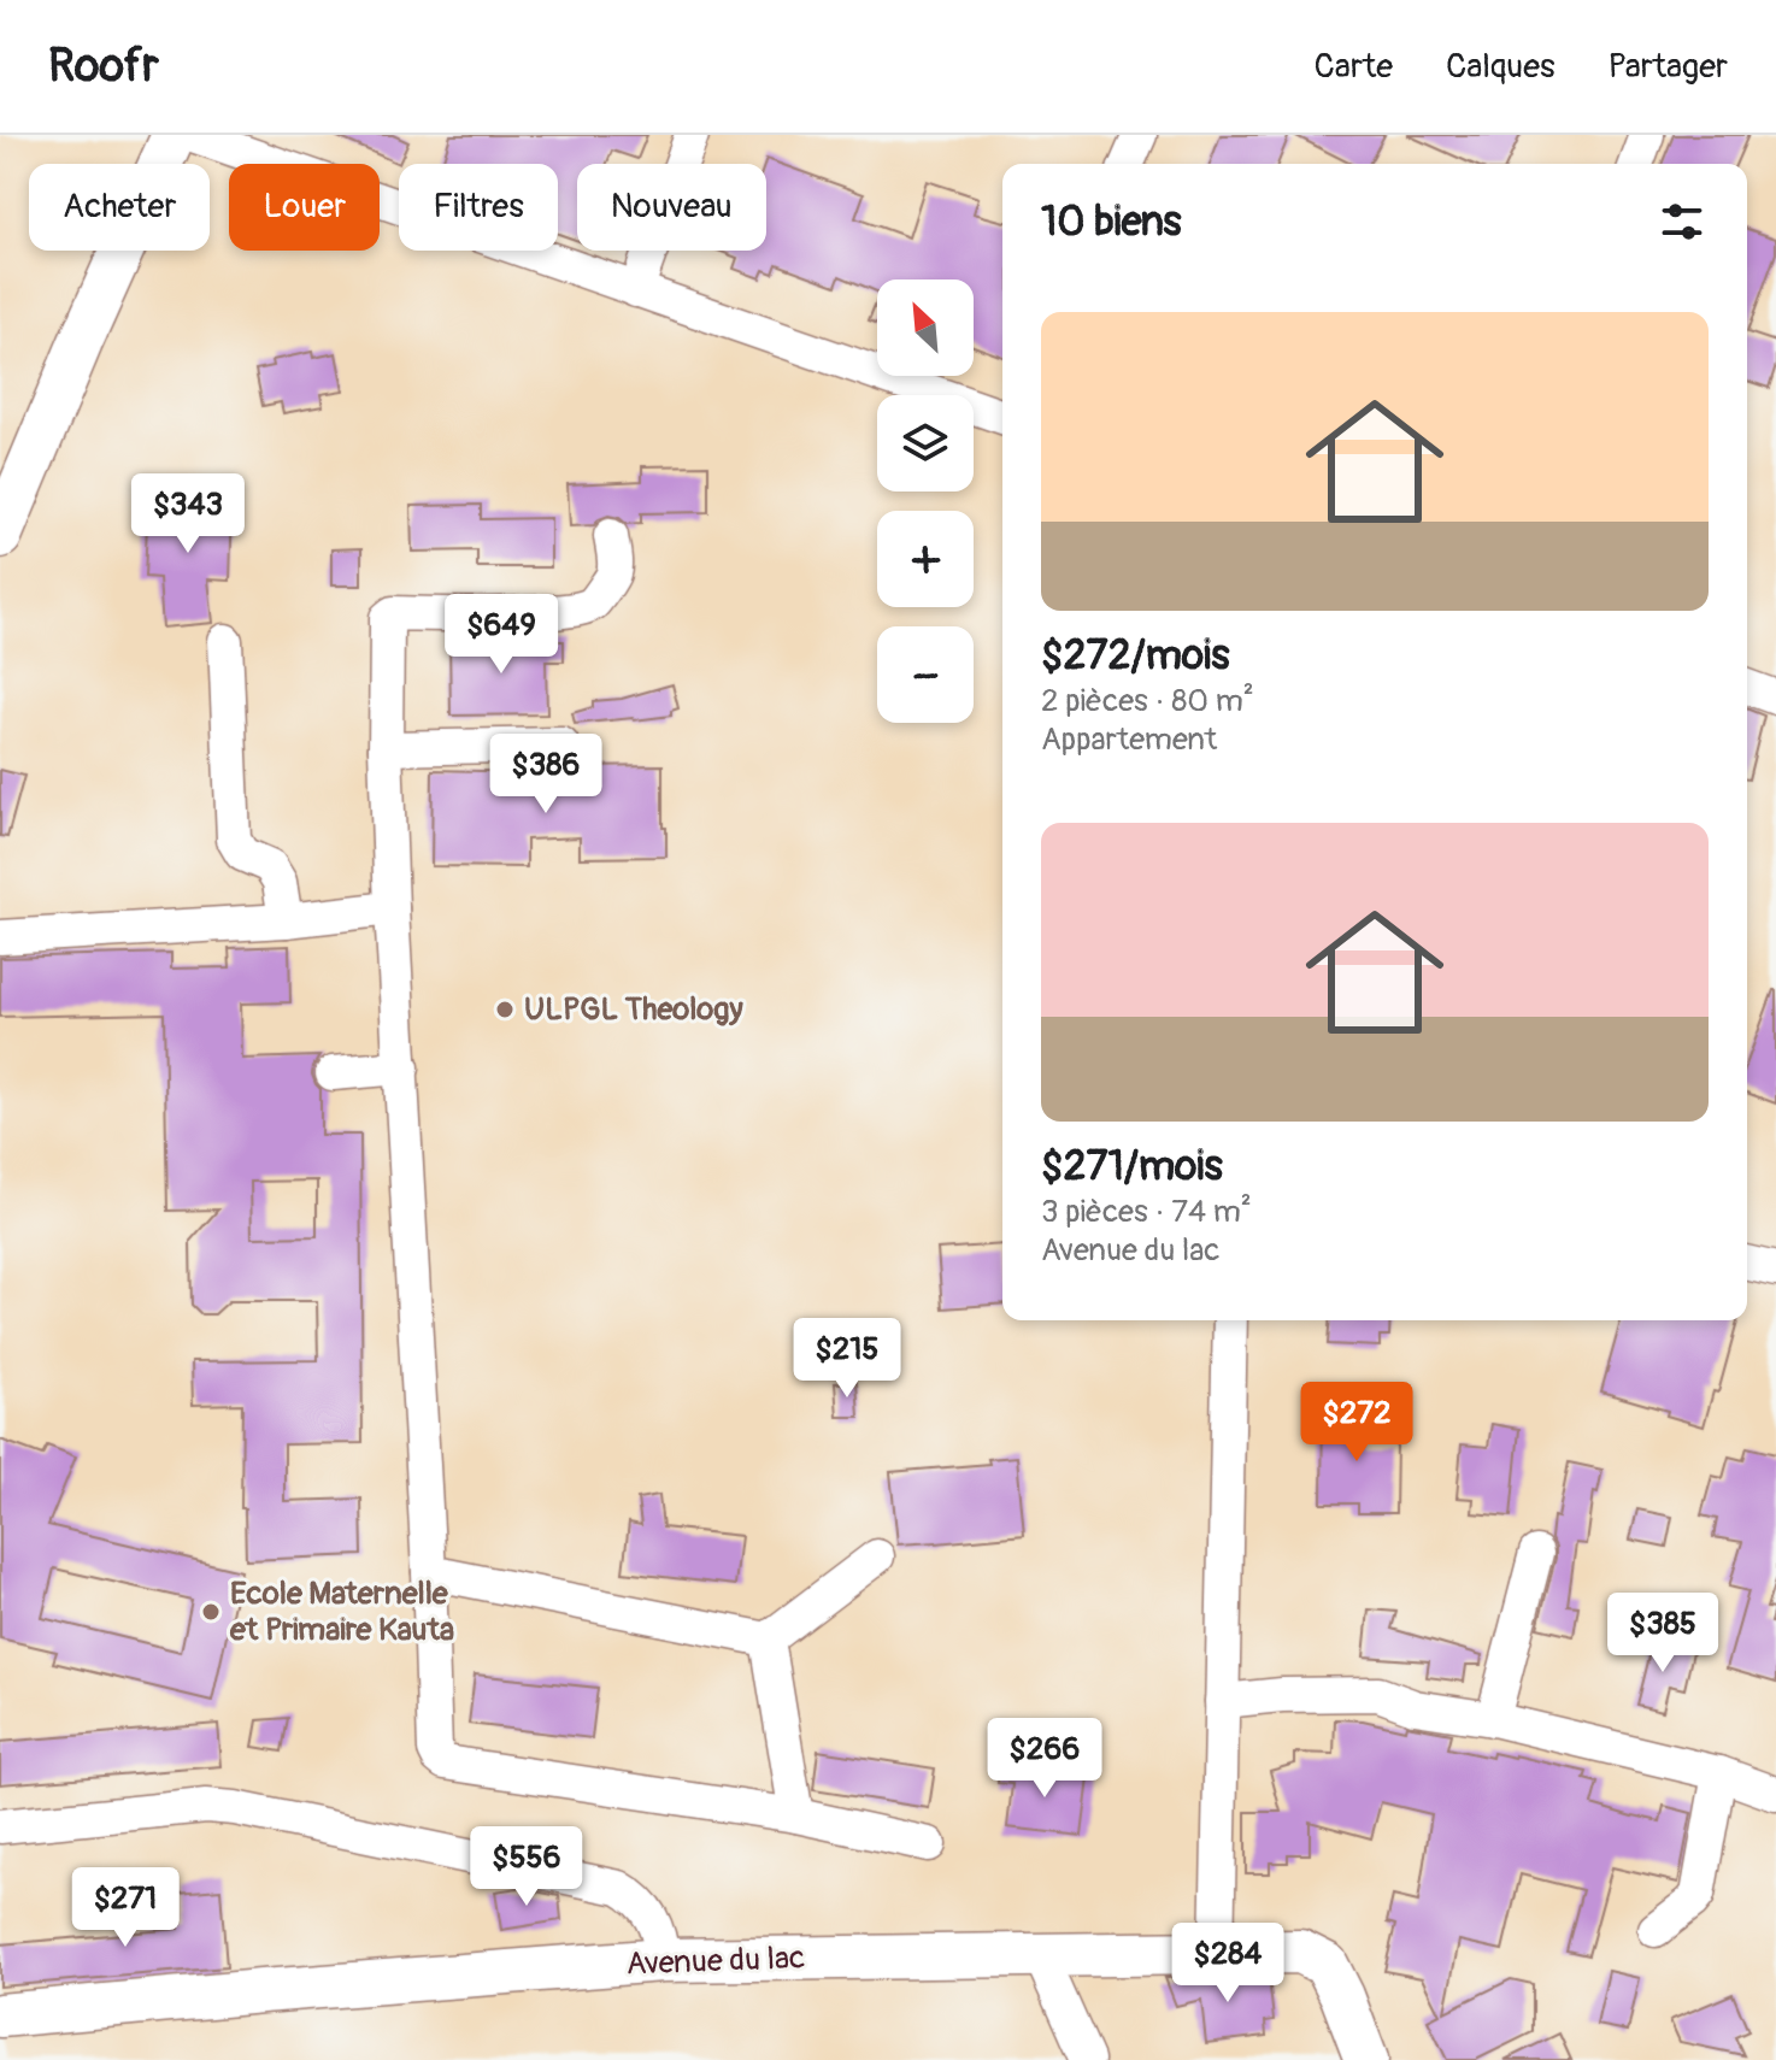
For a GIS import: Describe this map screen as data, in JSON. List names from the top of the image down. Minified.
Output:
{"streets":{"main road":["Avenue du lac"]},"places":["ULPGL Theology","Ecole Maternelle et Primaire Kauta"],"north":"top left","page":{"header":"Roofr","nav":["Carte","Calques","Partager"],"chip":["Acheter","Louer","Filtres","Nouveau"],"heading":"10 biens","map_buttons":["+","−"],"list":[{"name":"$272/mois","note":"2 pièces · 80 m² · Appartement"},{"name":"$271/mois","note":"3 pièces · 74 m² · Avenue du lac"}],"price":["$343","$649","$386","$215","$272","$385","$266","$556","$271","$284"]}}
